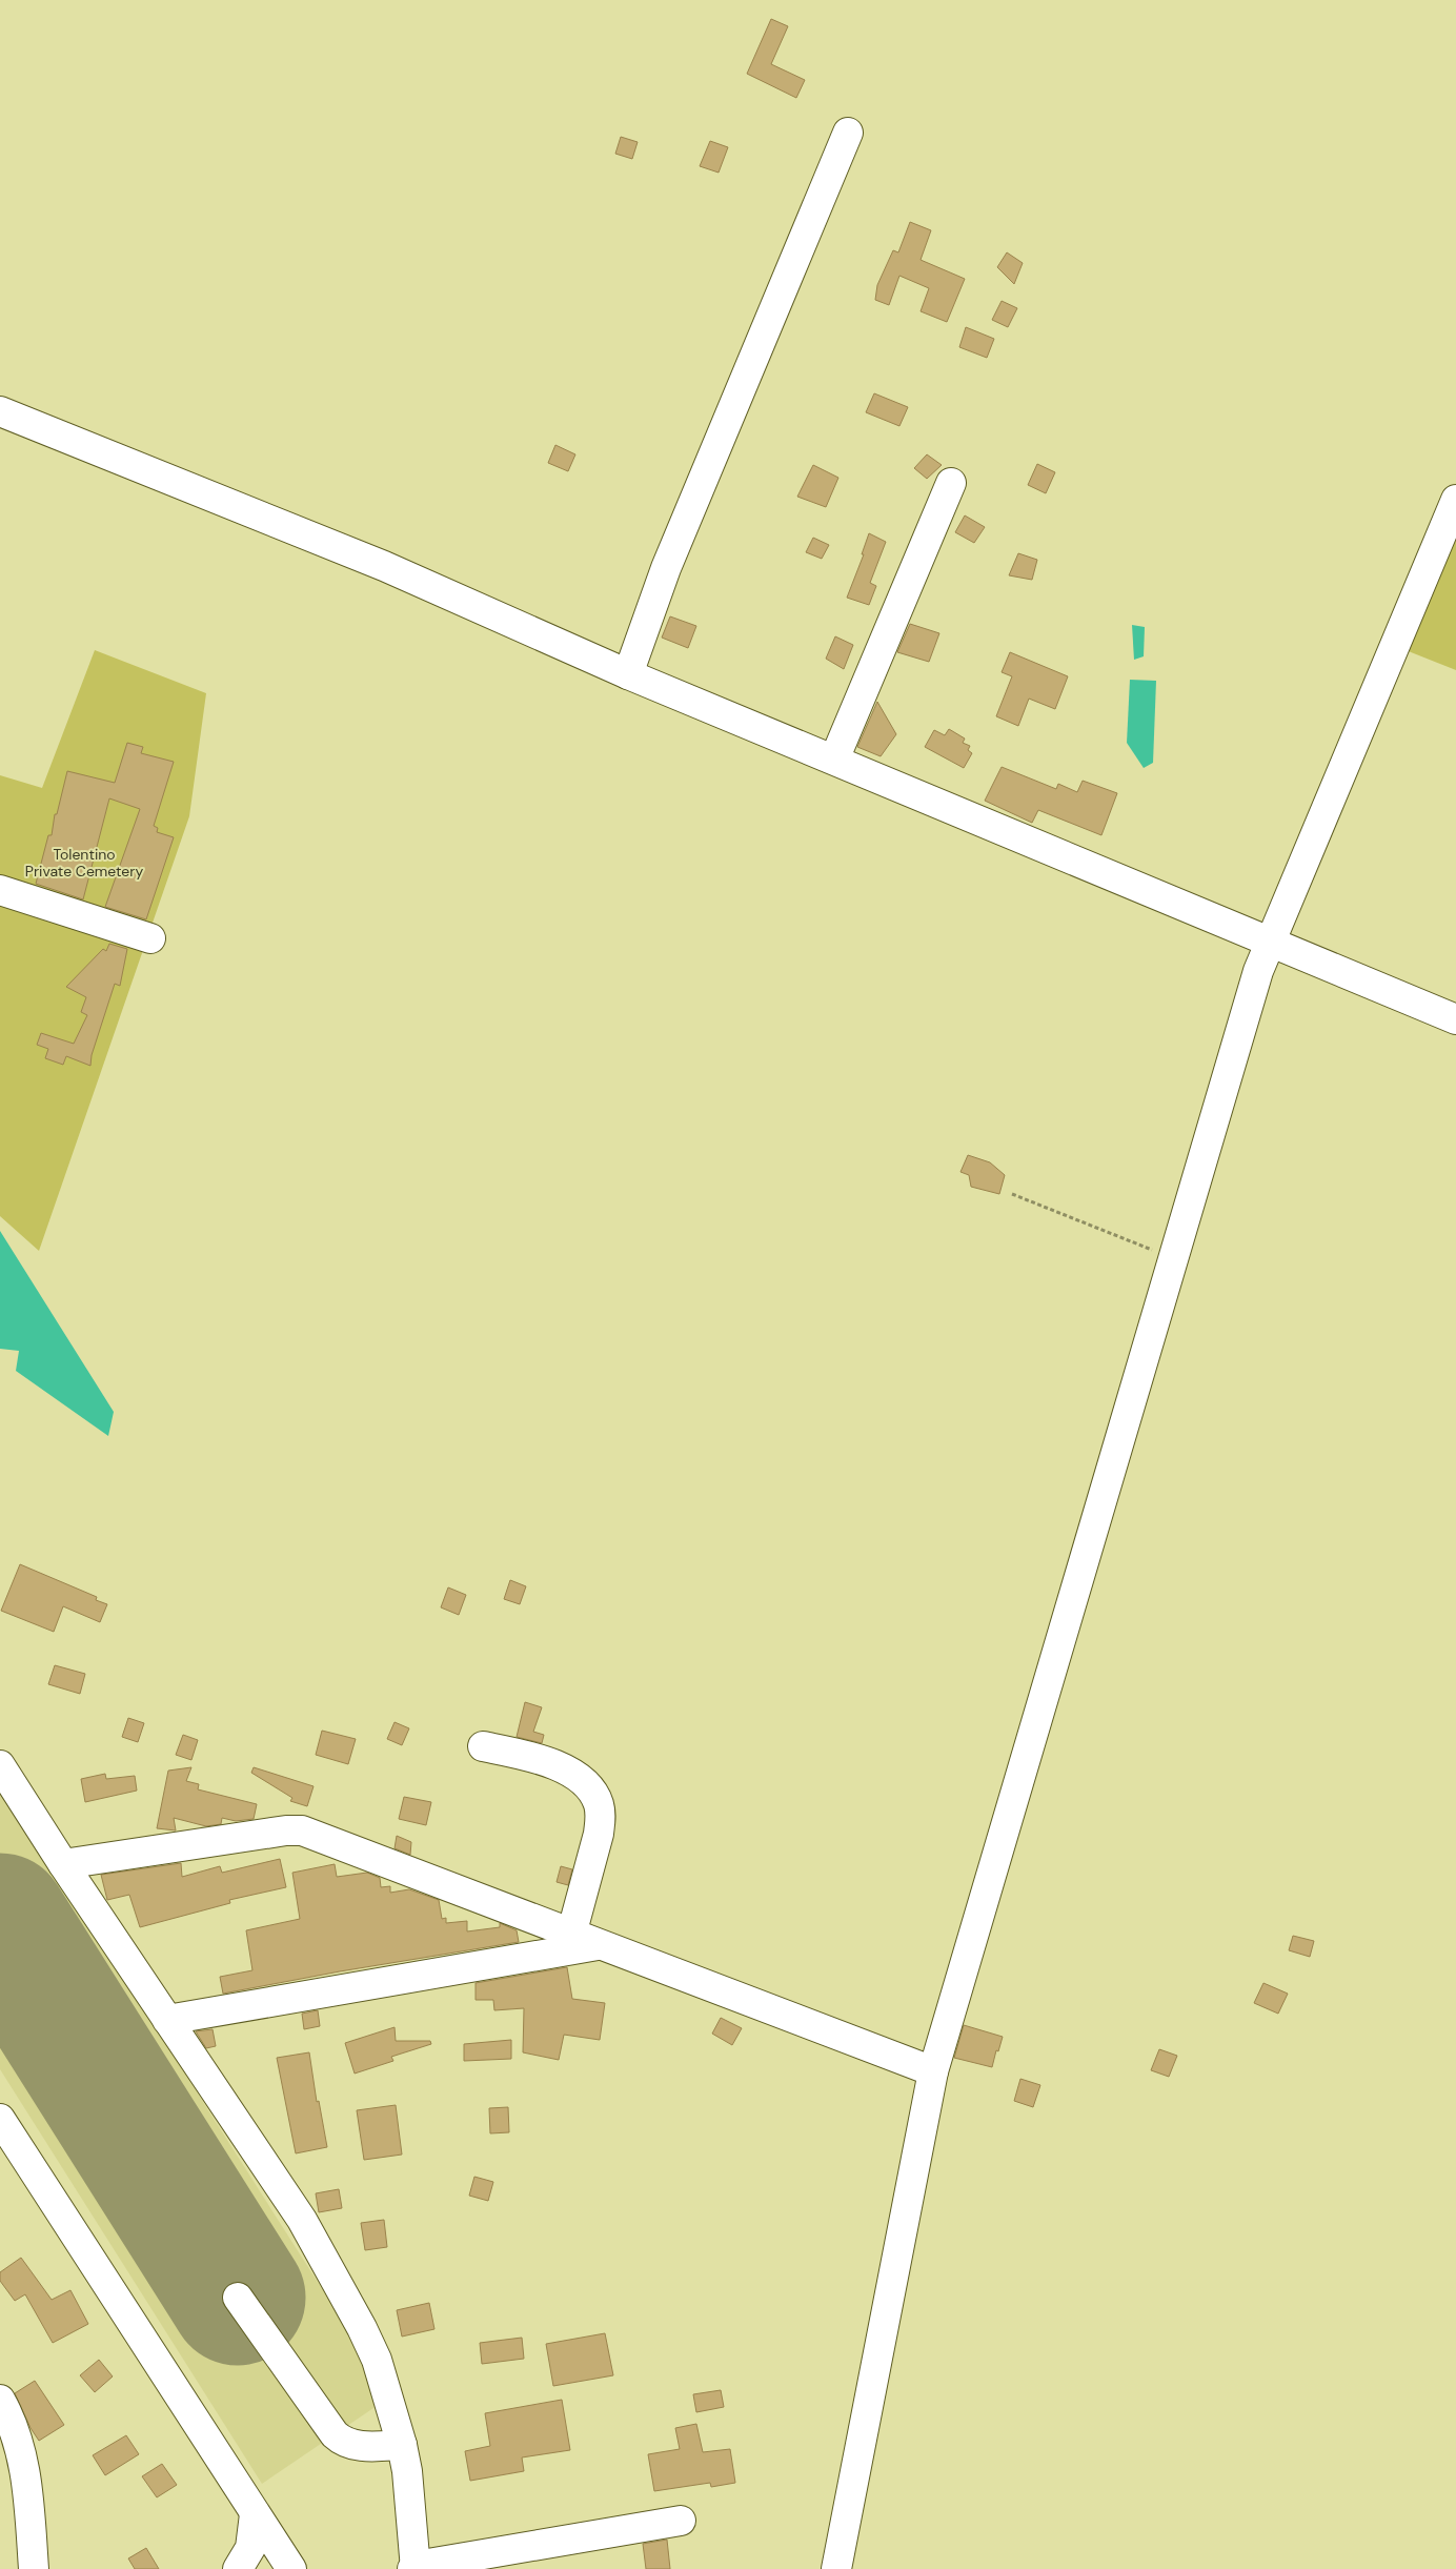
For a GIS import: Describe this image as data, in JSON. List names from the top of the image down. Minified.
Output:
{"parks":["Tolentino Private Cemetery"]}
